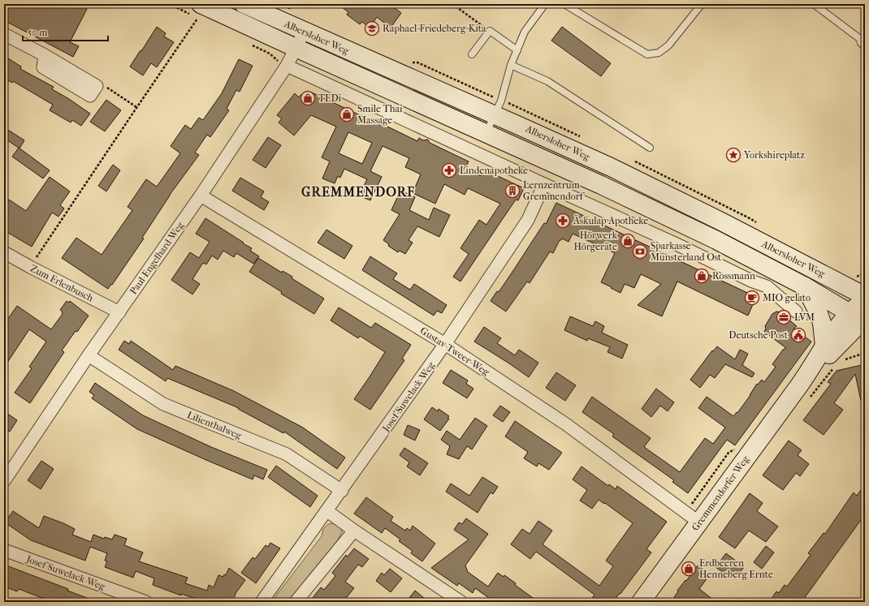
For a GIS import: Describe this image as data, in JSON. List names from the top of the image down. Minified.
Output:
{"streets":{"main road":["Albersloher Weg","Gremmendorfer Weg"],"street":["Paul-Engelhard-Weg","Zum Erlenbusch","Gustav-Tweer-Weg","Josef-Suwelack-Weg","Lilienthalweg"]},"crossings":[["Albersloher Weg","Paul-Engelhard-Weg"],["Albersloher Weg","Gremmendorfer Weg"],["Paul-Engelhard-Weg","Zum Erlenbusch"],["Paul-Engelhard-Weg","Gustav-Tweer-Weg"],["Paul-Engelhard-Weg","Lilienthalweg"],["Gustav-Tweer-Weg","Josef-Suwelack-Weg"],["Gustav-Tweer-Weg","Gremmendorfer Weg"],["Josef-Suwelack-Weg","Lilienthalweg"]],"districts":["GREMMENDORF"],"places":{"school or university":["Raphael-Friedeberg-Kita"],"shop":["TEDi","Smile Thai Massage","Hörwerk Hörgeräte","Rossmann","Erdbeeren Henneberg Ernte"],"place":["Yorkshireplatz"],"pharmacy":["Lindenapotheke","Äskulap Apotheke"],"building":["Lernzentrum Gremmendorf"],"bank":["Sparkasse Münsterland Ost"],"cafe":["MIO gelato"],"office":["LVM"],"public building":["Deutsche Post"]},"scale_bar":"50 m"}
